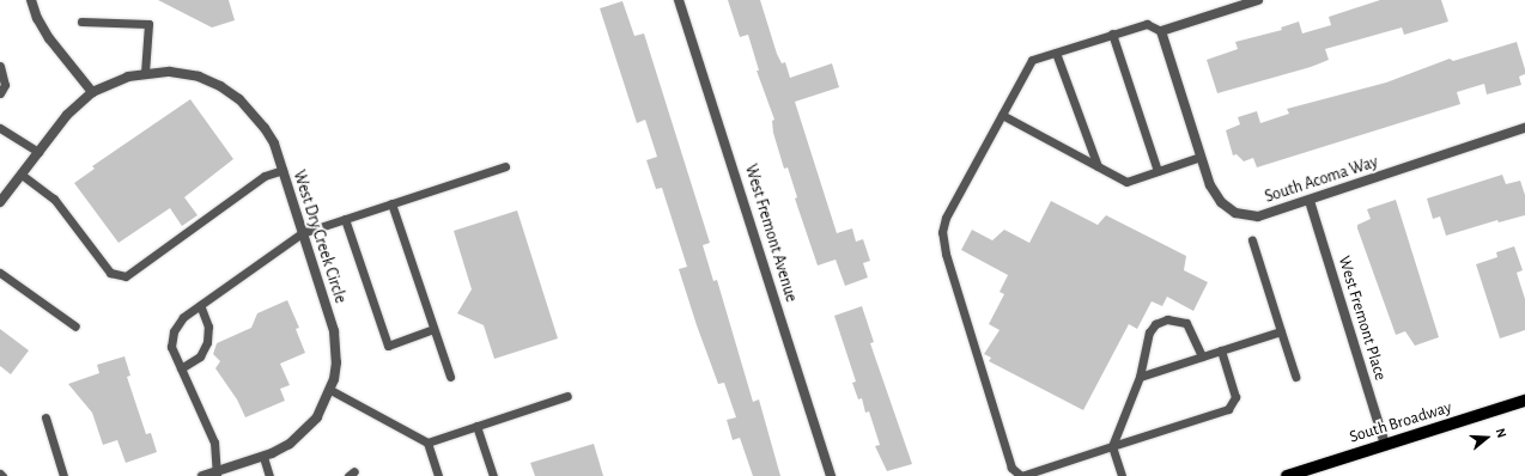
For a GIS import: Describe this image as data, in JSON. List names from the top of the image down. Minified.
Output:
{"streets":{"main road":["South Broadway"],"street":["South Acoma Way","West Fremont Avenue","West Dry Creek Circle","West Fremont Place"]},"crossings":[["South Acoma Way","West Fremont Place"],["West Fremont Place","South Broadway"]],"north":"right"}
